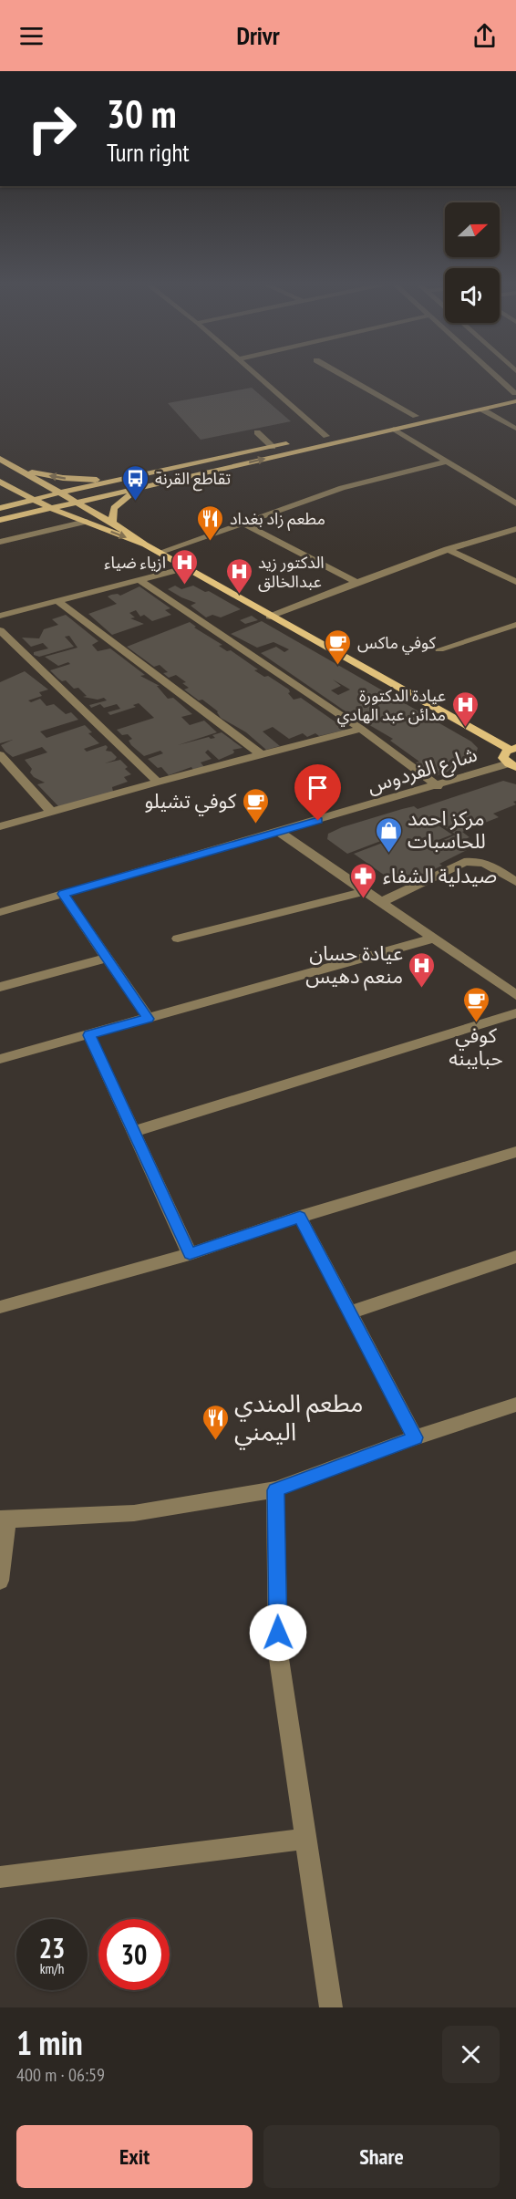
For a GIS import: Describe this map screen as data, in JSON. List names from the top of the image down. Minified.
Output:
{"streets":{"street":["شارع الفردوس"]},"places":{"bus stop":["تقاطع القرنة"],"restaurant":["مطعم زاد بغداد","مطعم المندي اليمني"],"hospital":["ازياء ضياء","الدكتور زيد عبدالخالق","عيادة الدكتورة مدائن عبد الهادي","عيادة حسان منعم دهيس"],"cafe":["كوفي ماكس","كوفي تشيلو","كوفي حبايبنه"],"shop":["مركز احمد للحاسبات"],"pharmacy":["صيدلية الشفاء"]},"north":"right","page":{"header":"Drivr","turn":["30 m","Turn right"],"speed":"23 km/h","limit":"30","heading":["1 min","400 m · 06:59"],"buttons":["Exit","Share"]}}
